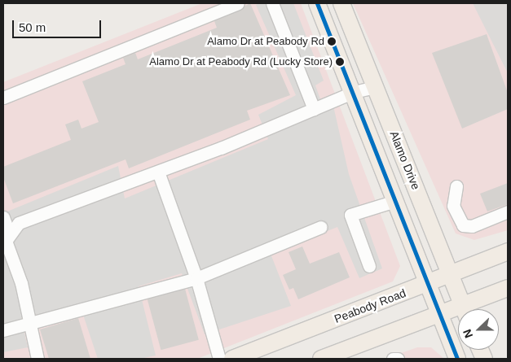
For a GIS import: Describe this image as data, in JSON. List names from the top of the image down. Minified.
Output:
{"streets":{"main road":["Alamo Drive","Peabody Road"]},"crossings":[["Alamo Drive","Peabody Road"]],"places":["Alamo Dr at Peabody Rd","Alamo Dr at Peabody Rd (Lucky Store)"],"scale_bar":"50 m","north":"left"}
